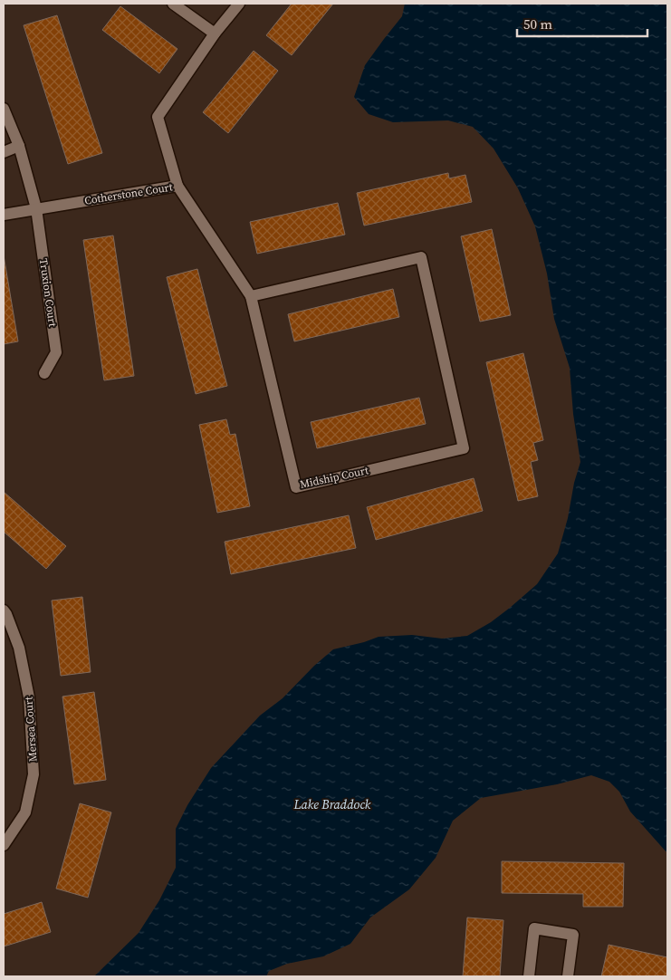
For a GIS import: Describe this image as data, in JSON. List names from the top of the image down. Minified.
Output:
{"streets":{"street":["Cotherstone Court","Truxion Court","Midship Court","Mersea Court"]},"crossings":[["Cotherstone Court","Truxion Court"],["Cotherstone Court","Midship Court"]],"water":["Lake Braddock"],"scale_bar":"50 m"}
